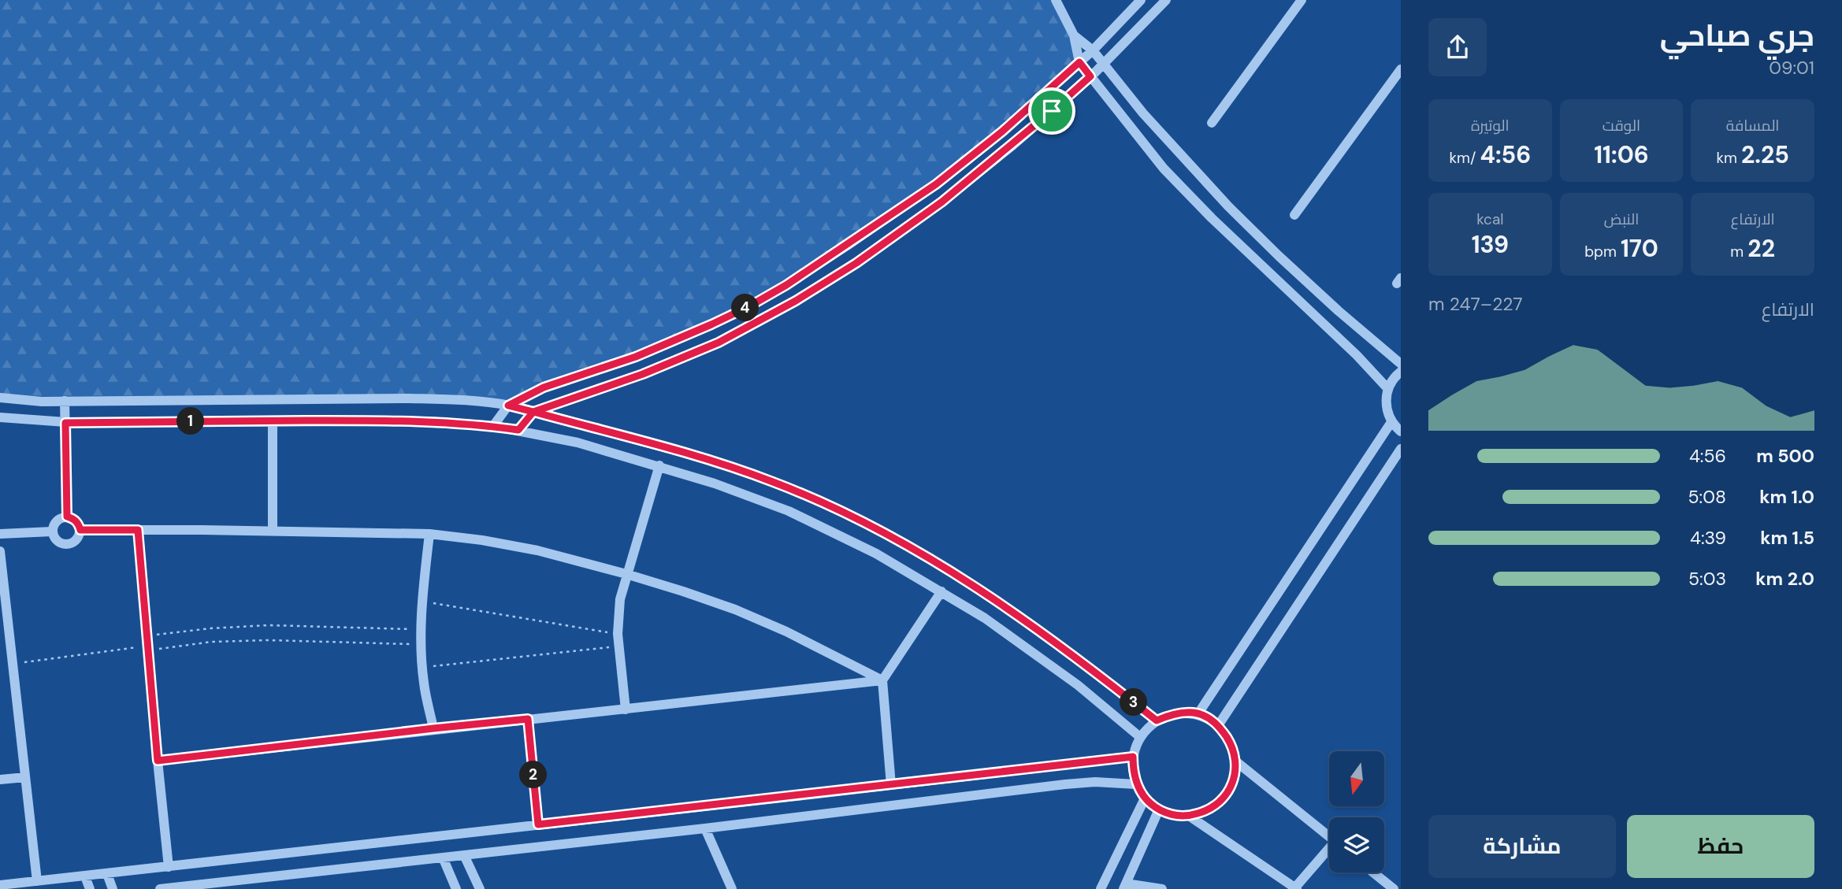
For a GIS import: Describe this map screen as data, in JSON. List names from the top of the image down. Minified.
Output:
{"north":"bottom","page":{"heading":["جري صباحي","09:01"],"stats":[["المسافة","2.25 km"],["الوقت","11:06"],["الوتيرة","4:56 /km"],["الارتفاع","22 m"],["النبض","170 bpm"],["kcal","139"]],"chart":["الارتفاع","227–247 m"],"pins":["4","1","3","2"],"list":[{"name":"500 m","note":"4:56"},{"name":"1.0 km","note":"5:08"},{"name":"1.5 km","note":"4:39"},{"name":"2.0 km","note":"5:03"}],"buttons":["حفظ","مشاركة"]}}
